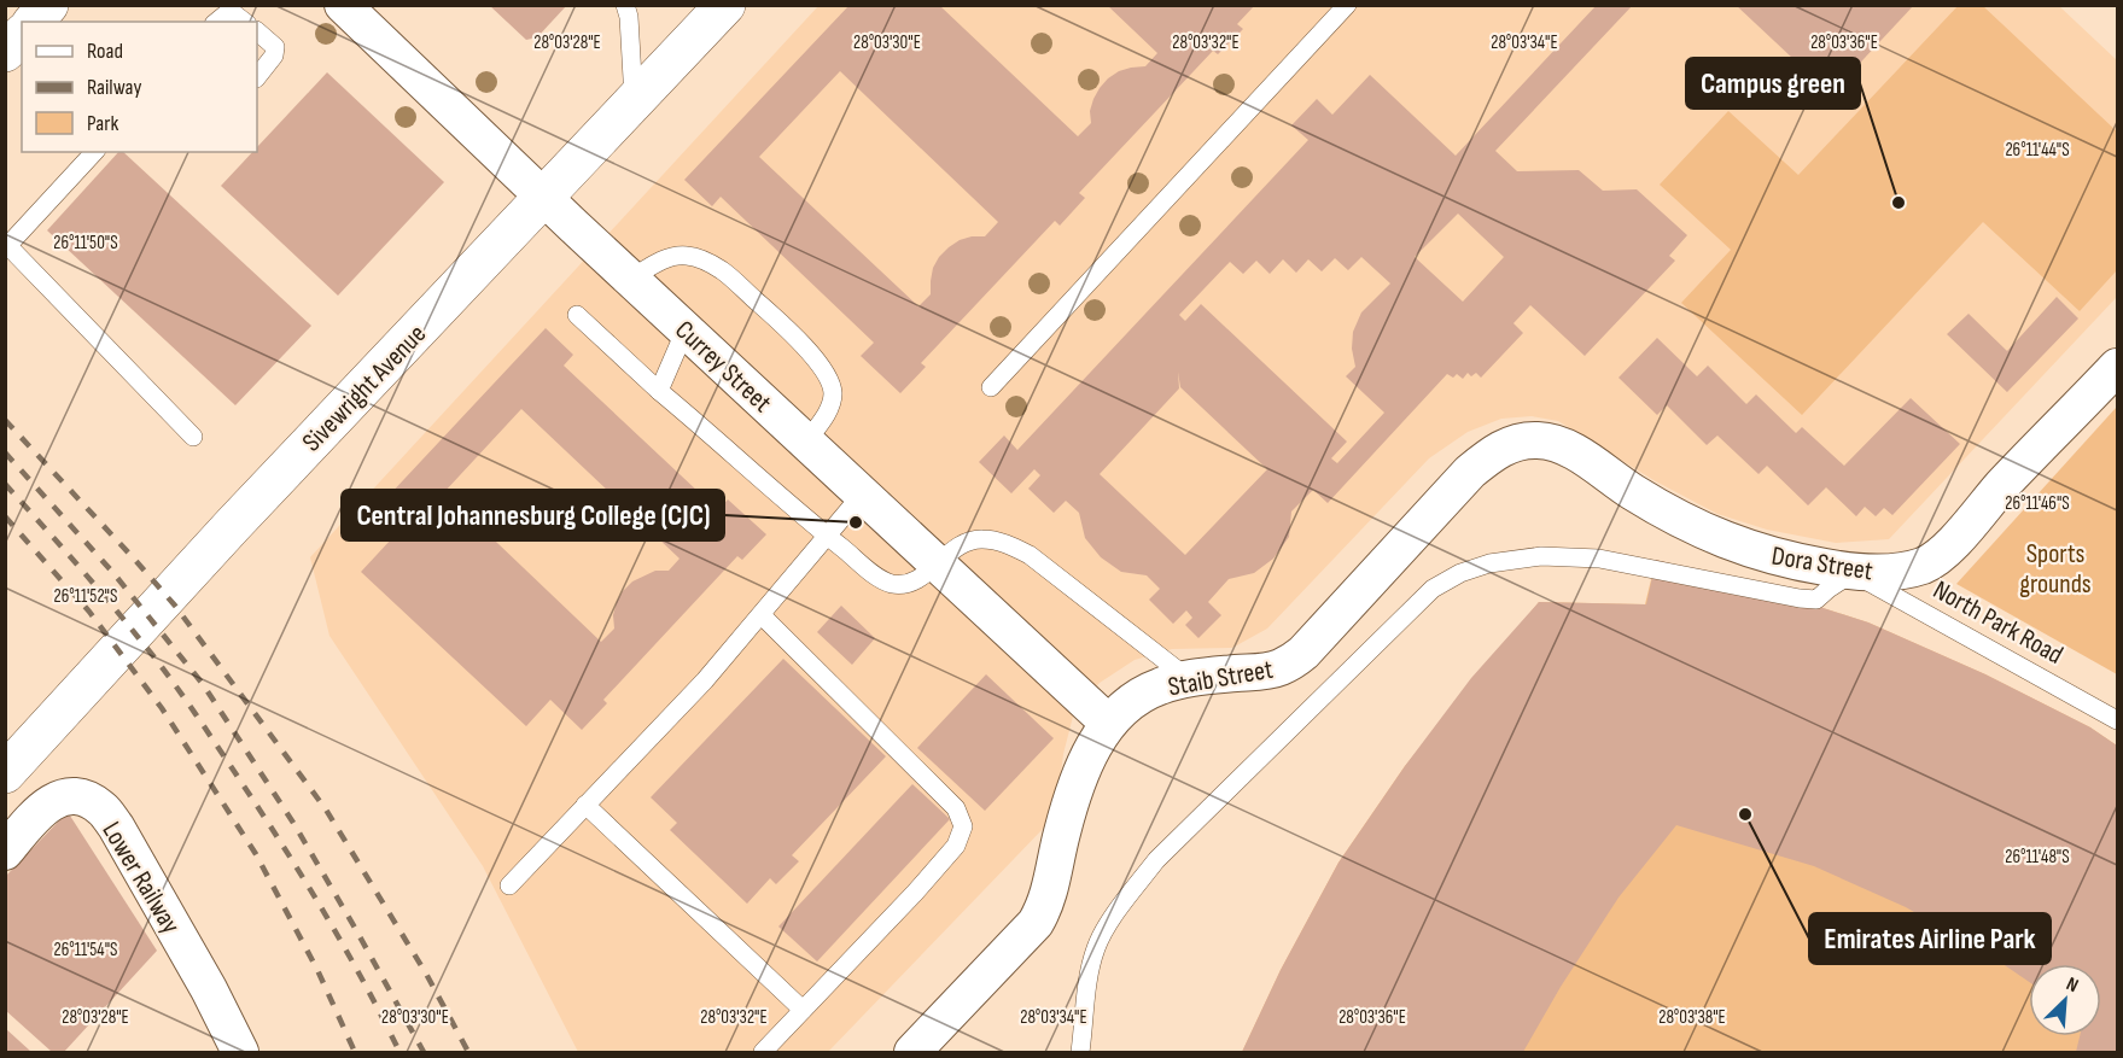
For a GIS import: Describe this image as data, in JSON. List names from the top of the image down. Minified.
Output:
{"streets":{"main road":["Sivewright Avenue"],"street":["Currey Street","Dora Street","Staib Street","Lower Railway"],"lane":["North Park Road"]},"crossings":[["Currey Street","Sivewright Avenue"],["Currey Street","Staib Street"],["Dora Street","North Park Road"],["Dora Street","Staib Street"]],"parks":["Sports grounds"],"places":["Campus green","Central Johannesburg College (CJC)","Emirates Airline Park"],"legend":["Road","Railway","Park"],"north":"top right","coordinates":["28°03'28\"E","28°03'30\"E","28°03'32\"E","28°03'34\"E","28°03'36\"E","26°11'44\"S","26°11'50\"S","26°11'46\"S","26°11'52\"S","26°11'48\"S","26°11'54\"S","28°03'38\"E"]}
